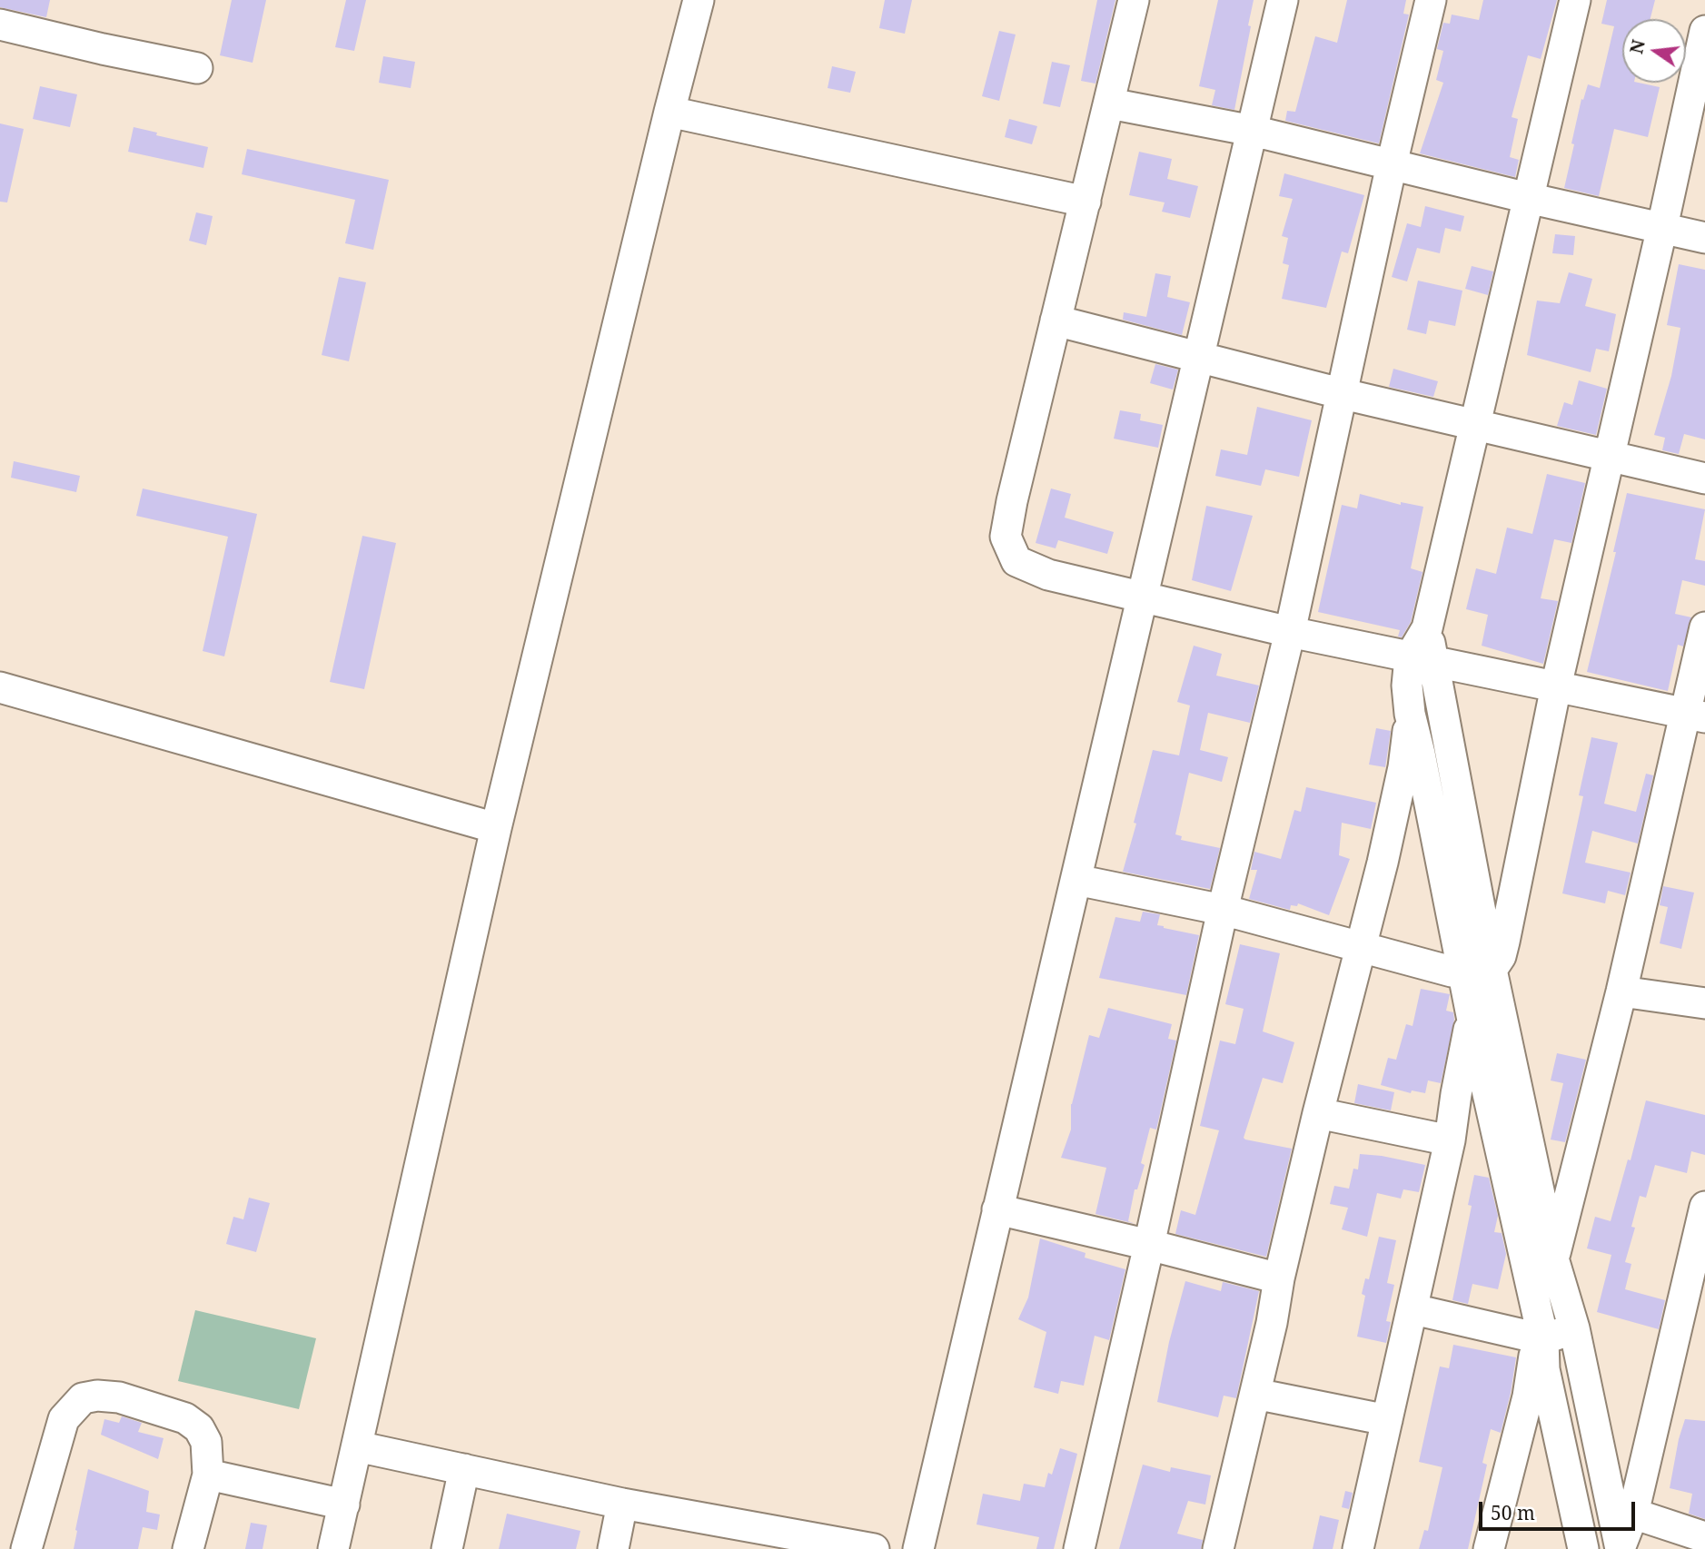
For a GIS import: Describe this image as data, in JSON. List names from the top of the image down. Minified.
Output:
{"scale_bar":"50 m","north":"left"}
